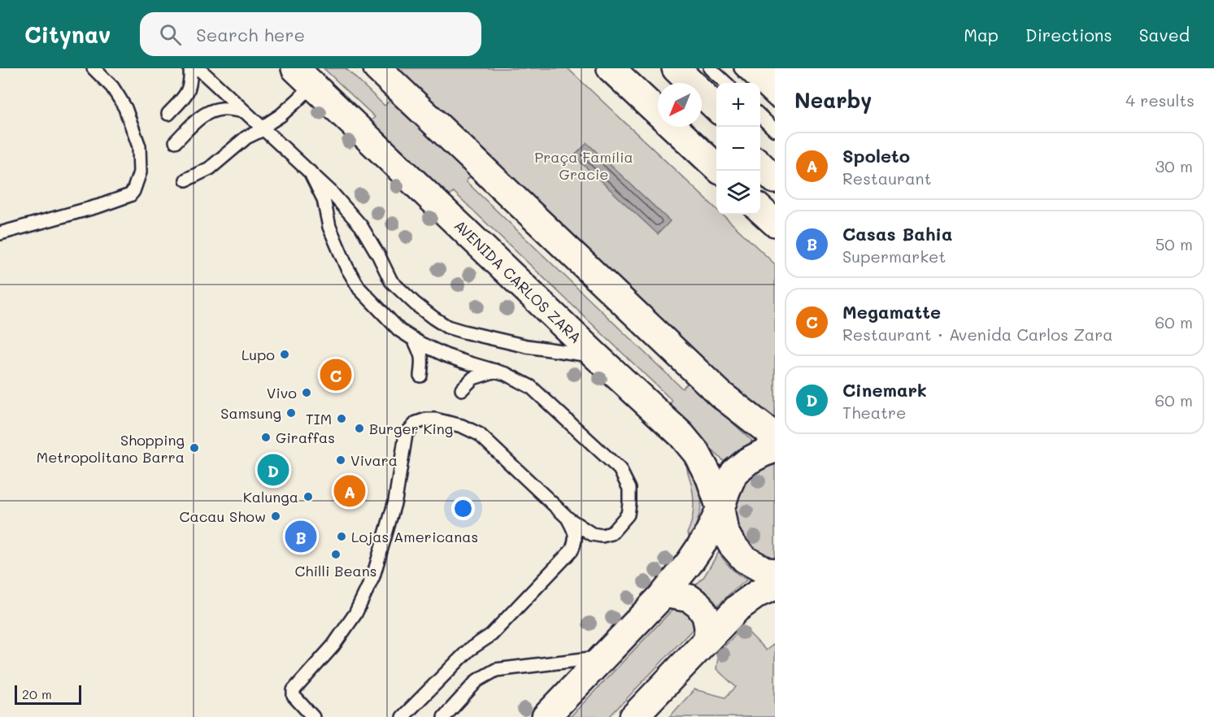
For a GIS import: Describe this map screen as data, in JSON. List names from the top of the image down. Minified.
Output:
{"streets":{"main road":["AVENIDA CARLOS ZARA"]},"parks":["Praça Família Gracie"],"places":["Lupo","Vivo","Samsung","TIM","Burger King","Giraffas","Shopping Metropolitano Barra","Vivara","Kalunga","Cacau Show","Lojas Americanas","Chilli Beans"],"scale_bar":"20 m","north":"bottom left","page":{"header":"Citynav","search":"Search here","nav":["Map","Directions","Saved"],"heading":["Nearby","4 results"],"map_buttons":["+","−"],"list":[{"mark":"A","name":"Spoleto","note":"Restaurant","value":"30 m"},{"mark":"B","name":"Casas Bahia","note":"Supermarket","value":"50 m"},{"mark":"C","name":"Megamatte","note":"Restaurant · Avenida Carlos Zara","value":"60 m"},{"mark":"D","name":"Cinemark","note":"Theatre","value":"60 m"}],"pins":["C","D","A","B"],"scale":"20 m"}}
